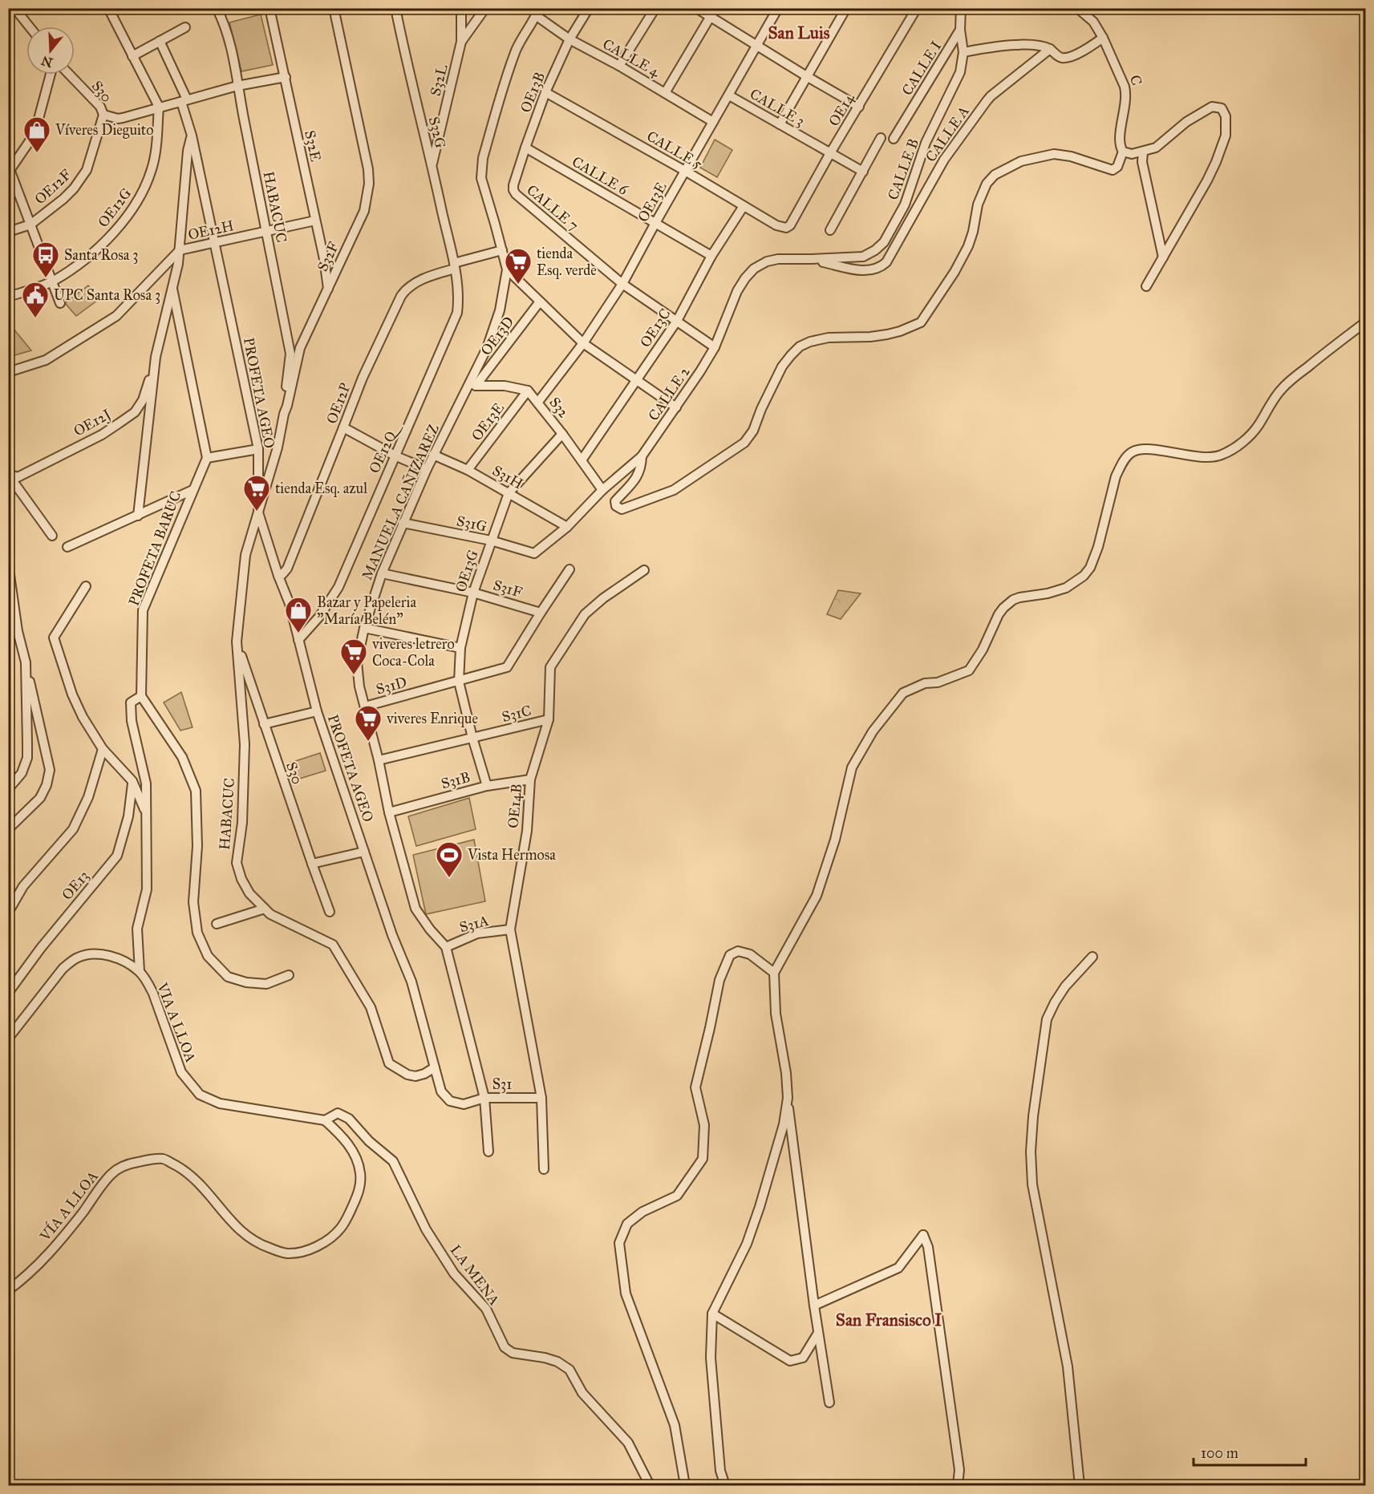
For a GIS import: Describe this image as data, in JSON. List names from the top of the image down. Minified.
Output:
{"streets":{"street":["CALLE 4","CALLE I","S32L","C","S30","OE13B","CALLE 3","OE14","S32G","CALLE A","S32E","CALLE 5","CALLE B","CALLE 6","OE12F","OE13E","HABACUC","OE12G","CALLE 7","OE12H","S32F","OE13C","OE13D","PROFETA AGEO","CALLE 2","OE12P","S32","OE12J","OE12Q","S31H","MANUELA CAÑIZAREZ","S31G","PROFETA BARUC","OE13G","S31F","S31D","S31C","S31B","OE14B","OE13","S31A","VIA A LLOA","S31","VÍA A LLOA","LA MENA"]},"crossings":[["CALLE 4","OE13B"],["CALLE 4","OE13E"],["CALLE 4","MANUELA CAÑIZAREZ"],["CALLE I","CALLE B"],["S32L","S32G"],["S30","OE12F"],["S30","HABACUC"],["OE13B","CALLE 5"],["OE13B","CALLE 6"],["OE13B","CALLE 7"],["CALLE 3","OE14"],["CALLE 3","OE13E"],["OE14","CALLE 5"],["S32G","OE12P"],["S32G","OE12Q"],["CALLE A","CALLE B"],["CALLE A","CALLE 2"],["S32E","OE12H"],["S32E","S32F"],["CALLE 5","OE13E"],["CALLE 5","OE13C"],["CALLE B","CALLE 2"],["CALLE 6","OE13E"],["CALLE 6","OE13C"],["OE13E","CALLE 7"],["OE13E","S32"],["OE13E","S31H"],["HABACUC","OE12H"],["HABACUC","S32F"],["HABACUC","PROFETA AGEO"],["CALLE 7","OE13C"],["CALLE 7","CALLE 2"],["OE12H","PROFETA AGEO"],["S32F","PROFETA AGEO"],["OE13C","S32"],["OE13D","MANUELA CAÑIZAREZ"],["PROFETA AGEO","OE12P"],["PROFETA AGEO","OE12Q"],["PROFETA AGEO","S31"],["CALLE 2","S32"],["CALLE 2","S31H"],["CALLE 2","S31G"],["OE12P","OE12Q"],["OE12P","MANUELA CAÑIZAREZ"],["S32","OE13G"],["S31H","MANUELA CAÑIZAREZ"],["S31H","OE13G"],["MANUELA CAÑIZAREZ","S31G"],["MANUELA CAÑIZAREZ","S31F"],["MANUELA CAÑIZAREZ","S31D"],["MANUELA CAÑIZAREZ","S31C"],["MANUELA CAÑIZAREZ","S31B"],["MANUELA CAÑIZAREZ","S31A"],["MANUELA CAÑIZAREZ","S31"],["S31G","OE13G"],["OE13G","S31F"],["OE13G","S31D"],["OE13G","S31C"],["OE13G","S31B"],["S31F","S31D"],["S31C","OE14B"],["S31B","OE14B"],["OE14B","S31A"],["OE14B","S31"],["VIA A LLOA","VÍA A LLOA"],["VIA A LLOA","LA MENA"],["VÍA A LLOA","LA MENA"]],"districts":["San Luis","San Fransisco I"],"places":{"shop":["Víveres Dieguito","Bazar y Papeleria \"María Belén\""],"bus stop":["Santa Rosa 3"],"supermarket":["tienda Esq. verde","tienda Esq. azul","viveres letrero Coca-Cola","viveres Enrique"],"public building":["UPC Santa Rosa 3"],"sports":["Vista Hermosa"]},"scale_bar":"100 m","north":"bottom"}
